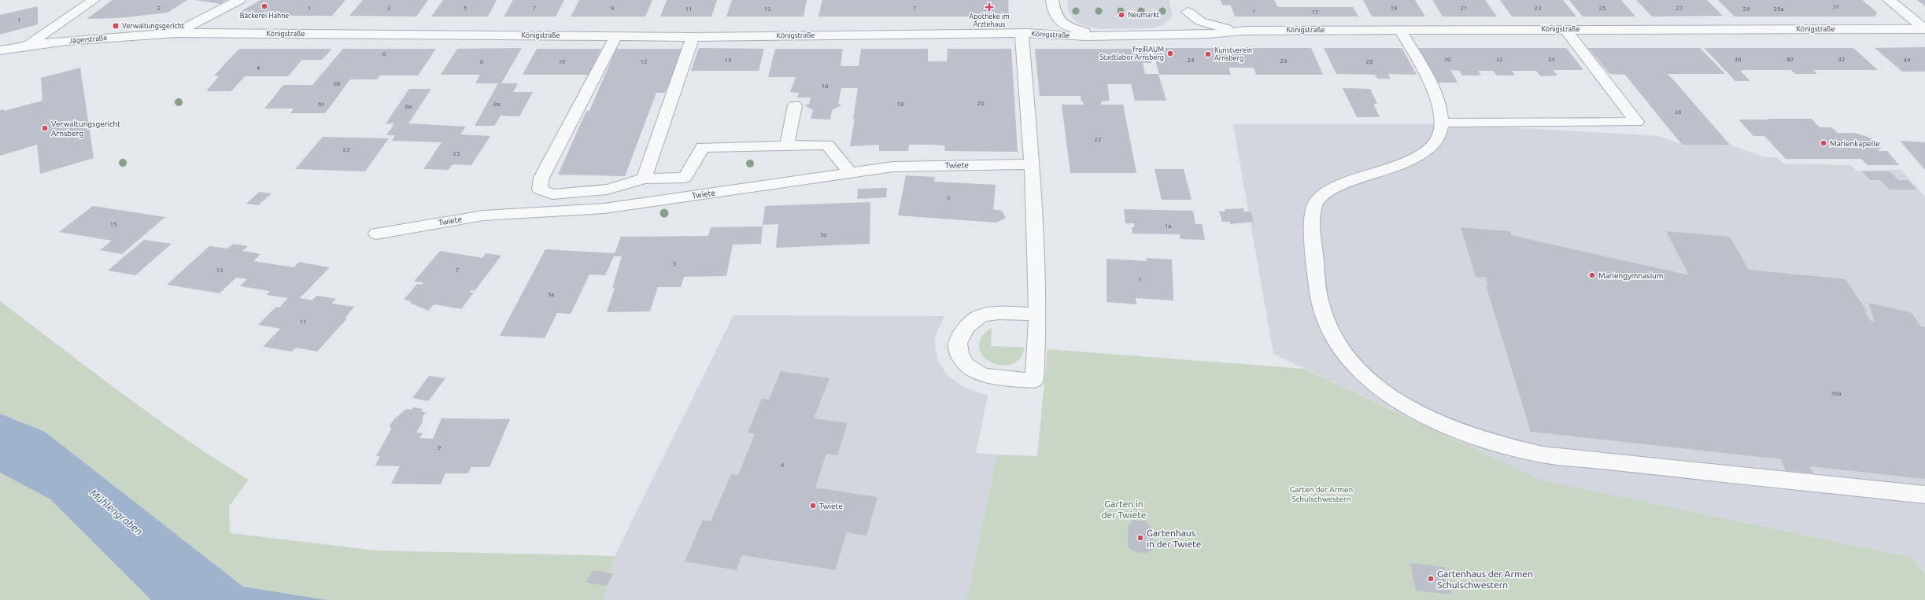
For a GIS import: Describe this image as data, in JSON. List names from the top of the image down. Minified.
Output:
{"streets":{"street":["Königstraße","Jägerstraße","Twiete"]},"crossings":[["Königstraße","Jägerstraße"]],"water":["Mühlengraben"],"parks":["Garten der Armen Schulschwestern","Garten in der Twiete"],"places":{"other":["Bäckerei Hahne","Neumarkt","freiRAUM Stadtlabor Arnsberg","Kunstverein Arnsberg","Verwaltungsgericht Arnsberg","Marienkapelle","Mariengymnasium","Twiete","Gartenhaus in der Twiete","Gartenhaus der Armen Schulschwestern"],"health":["Apotheke im Ärztehaus"],"transit":["Verwaltungsgericht"]},"house_numbers":["31","2","1","3","5","7","9","7","19","21","23","25","27","11","13","29","29a","1","17","1","6","30","32","34","38","40","42","14","24","44","26","8","10","12","28","4","6b","16","20","6c","8a","18","6a","36","22","23","25","3","15","1a","3a","5","13","7","1","5a","11","36a","9","4"]}
